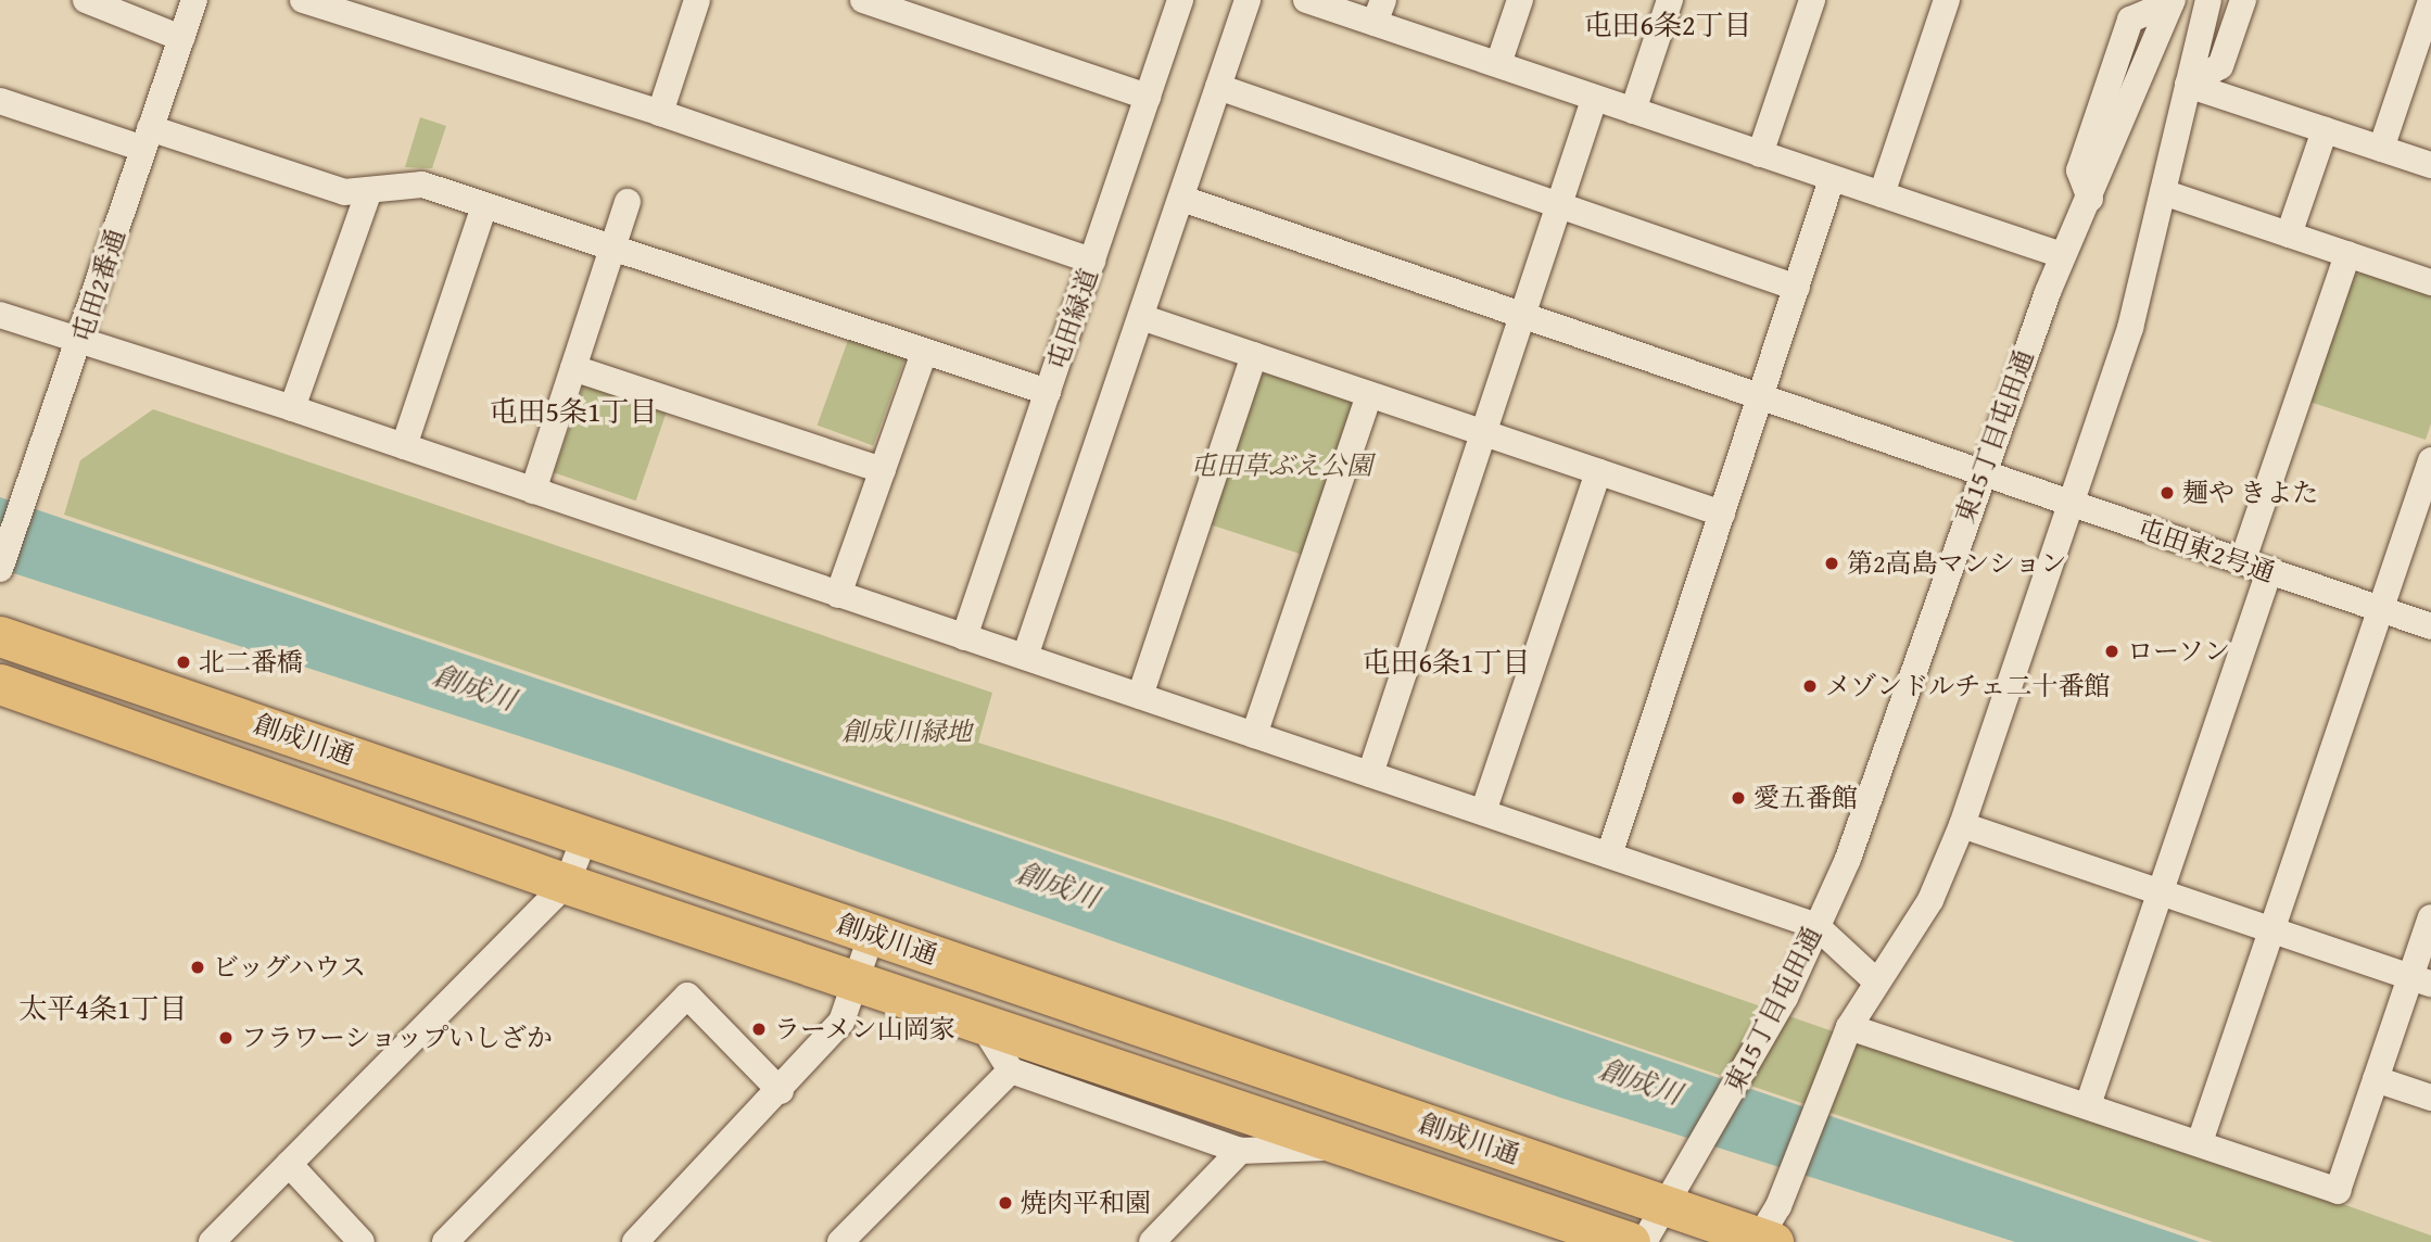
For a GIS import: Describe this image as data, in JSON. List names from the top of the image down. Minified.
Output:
{"streets":{"highway":["創成川通"],"street":["屯田2番通","屯田緑道","東15丁目屯田通","屯田東2号通"]},"crossings":[["東15丁目屯田通","屯田東2号通"],["東15丁目屯田通","創成川通"]],"districts":["屯田6条2丁目","屯田5条1丁目","屯田6条1丁目","太平4条1丁目"],"water":["創成川"],"parks":["屯田草ぶえ公園","創成川緑地"],"places":["麺や きよた","第2高島マンション","ローソン","北二番橋","メゾンドルチェ二十番館","愛五番館","ビッグハウス","ラーメン山岡家","フラワーショップいしざか","焼肉平和園"]}
